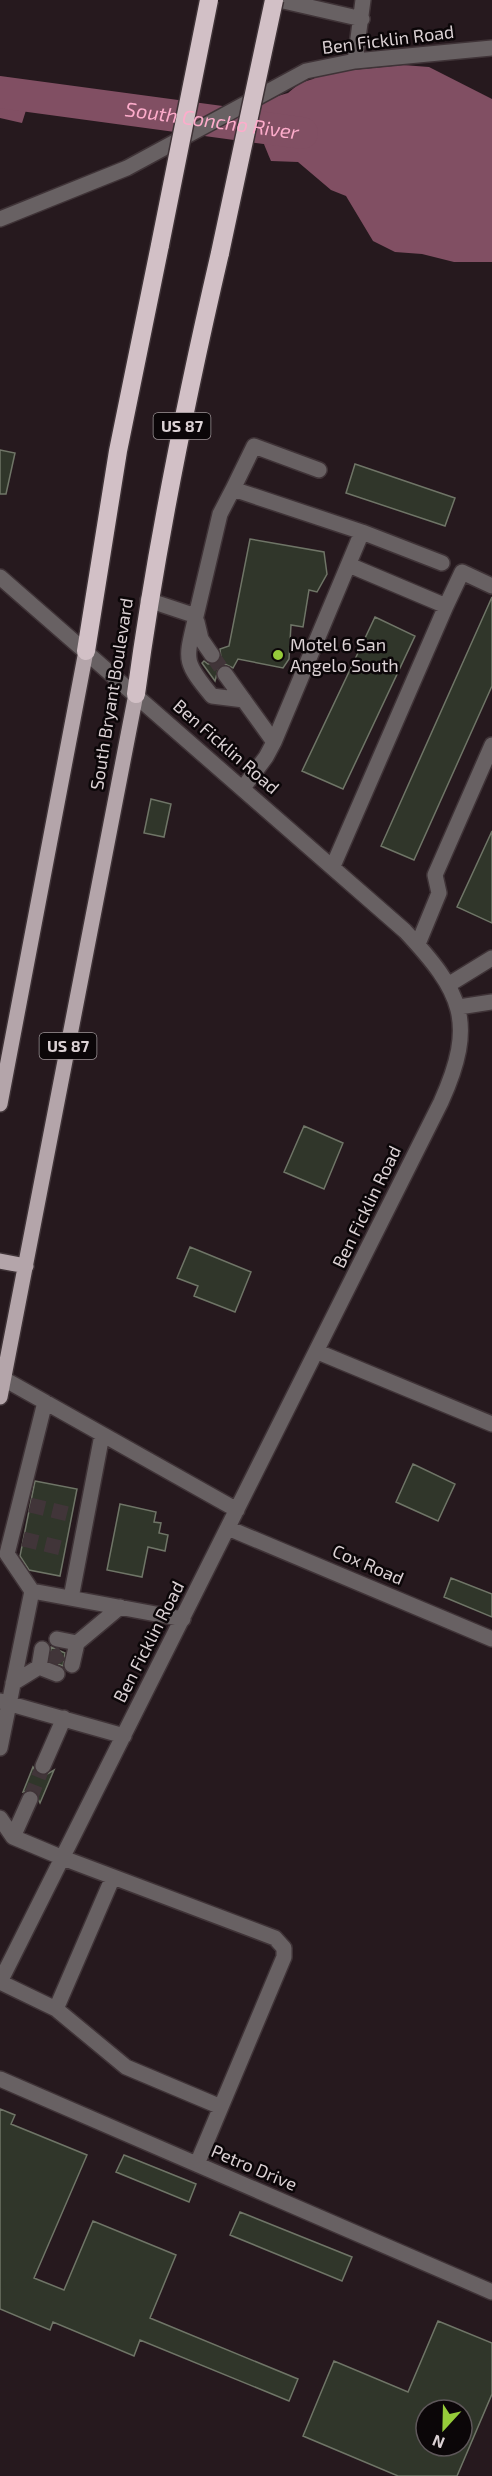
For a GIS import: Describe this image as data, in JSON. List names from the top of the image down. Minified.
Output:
{"streets":{"highway":["US 87","South Bryant Boulevard"],"street":["Ben Ficklin Road","Cox Road","Petro Drive"]},"crossings":[["Ben Ficklin Road","South Bryant Boulevard"],["Ben Ficklin Road","Cox Road"]],"water":["South Concho River"],"places":["Motel 6 San Angelo South"],"north":"bottom"}
